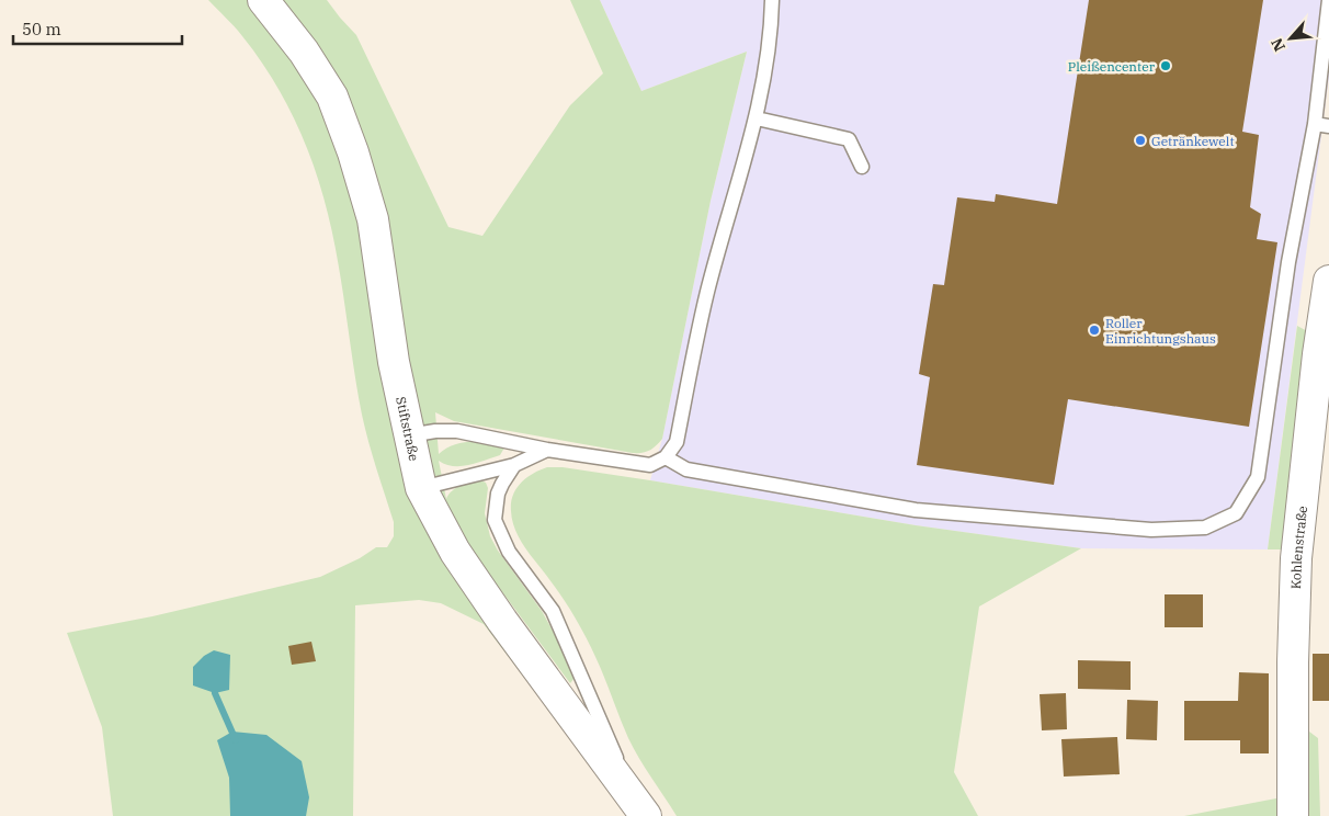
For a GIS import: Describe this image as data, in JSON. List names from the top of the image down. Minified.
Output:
{"streets":{"main road":["Stiftstraße","Kohlenstraße"]},"places":["Pleißencenter","Getränkewelt","Roller Einrichtungshaus"],"scale_bar":"50 m","north":"bottom left"}
